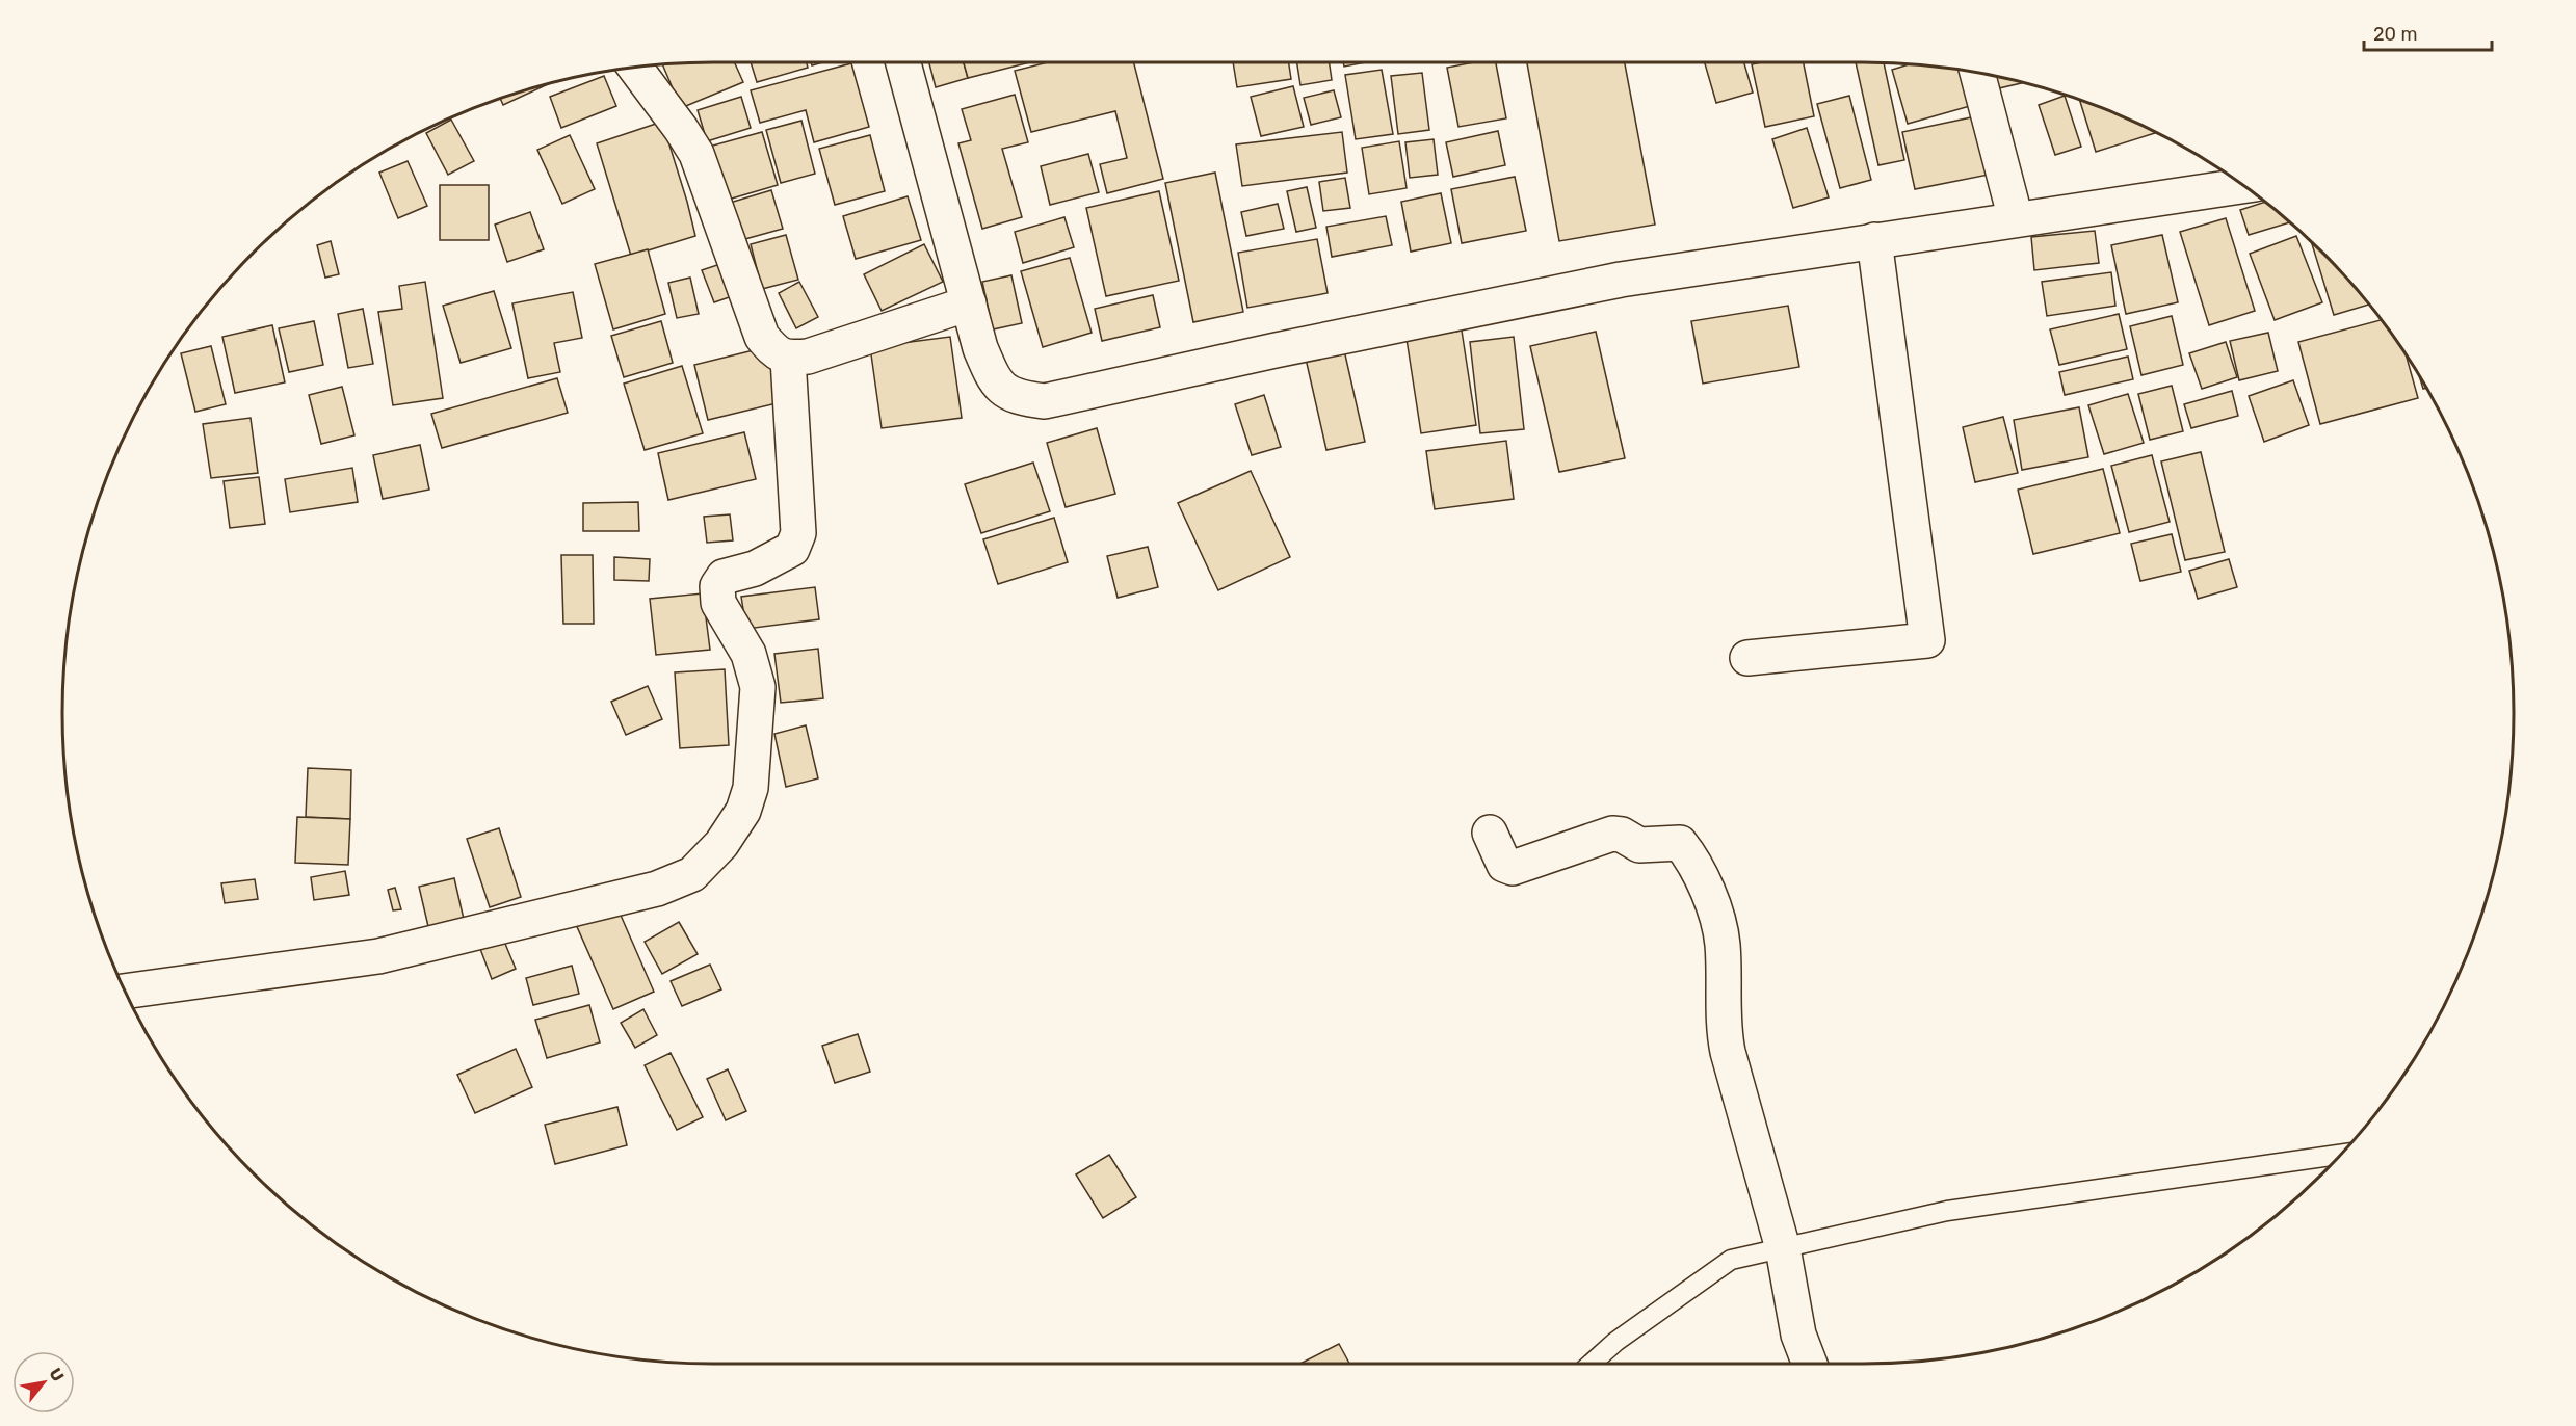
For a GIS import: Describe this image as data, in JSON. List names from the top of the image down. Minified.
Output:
{"scale_bar":"20 m","north":"top right"}
